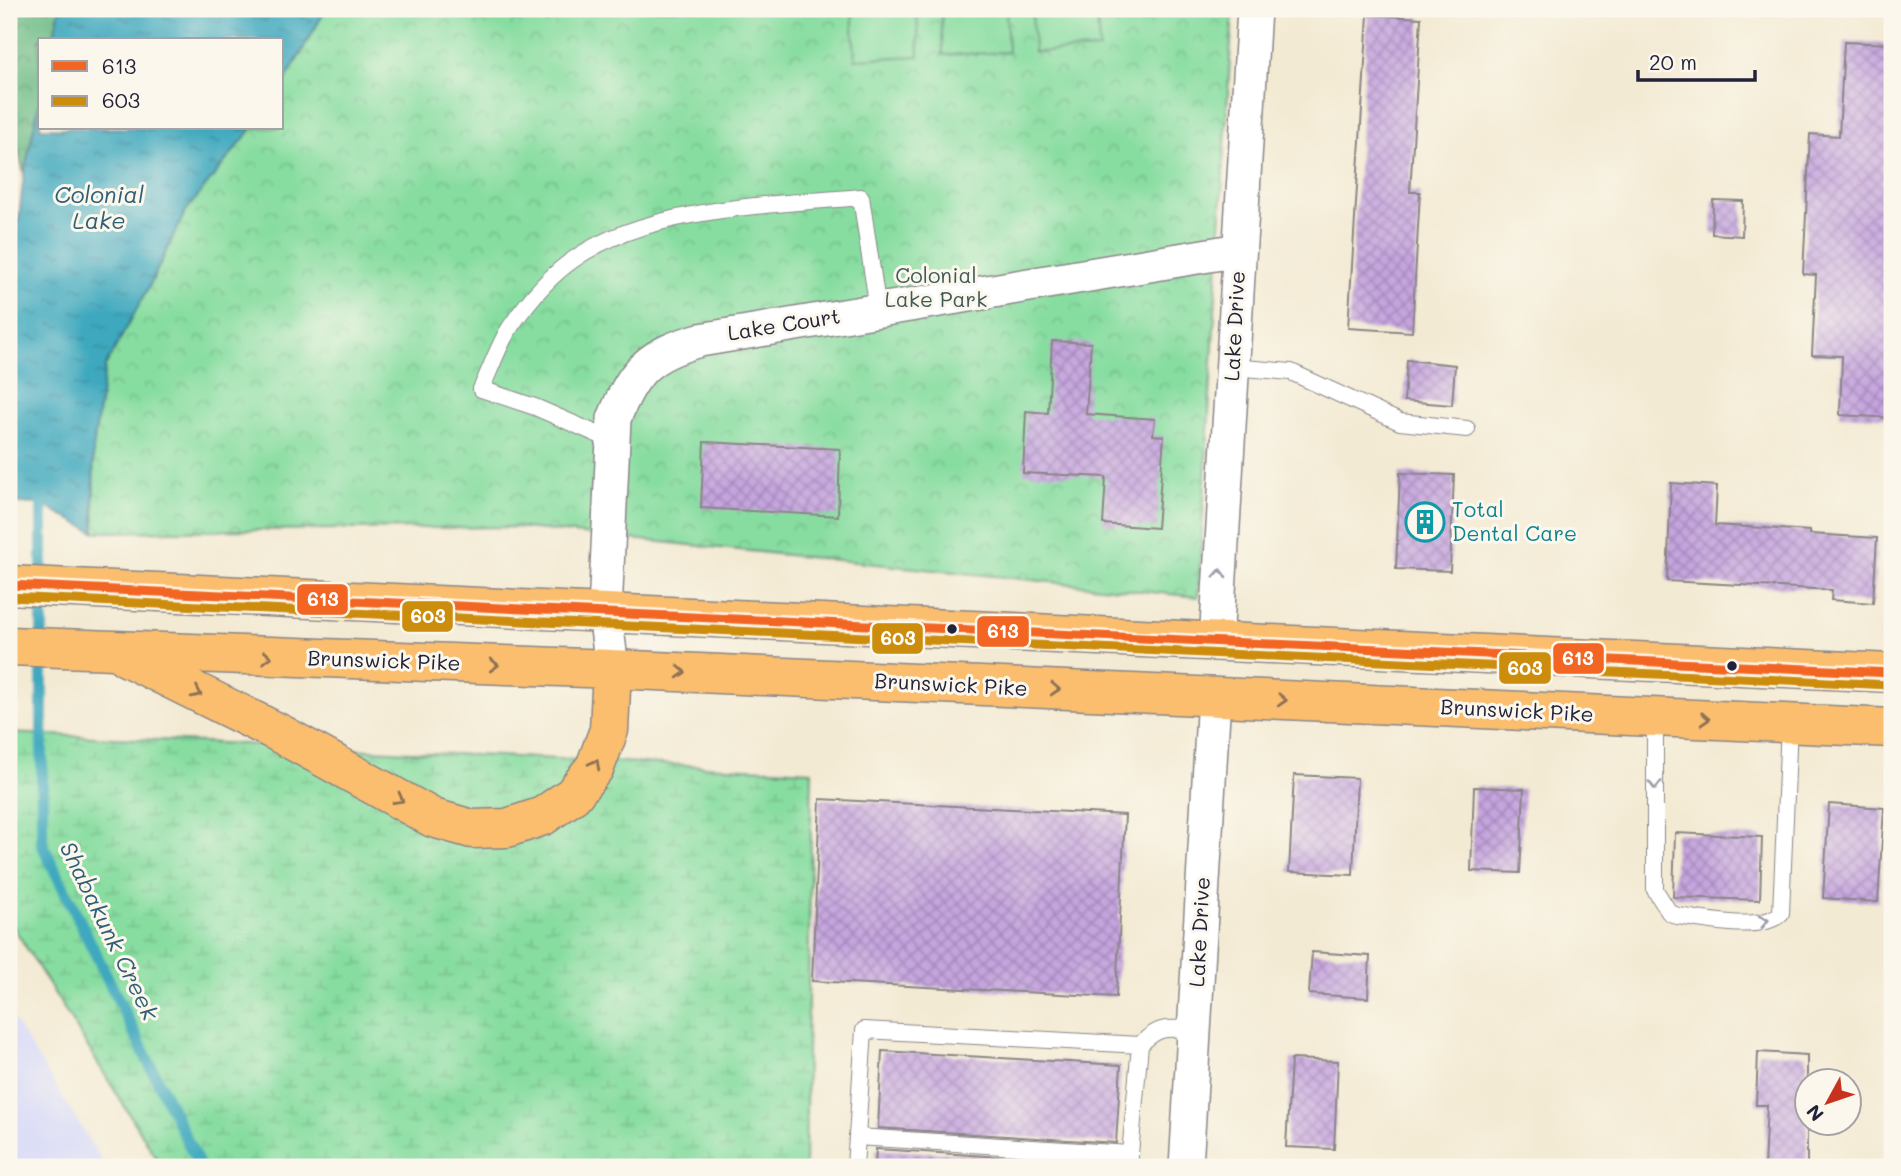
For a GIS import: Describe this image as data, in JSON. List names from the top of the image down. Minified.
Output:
{"streets":{"main road":["Brunswick Pike"],"street":["Lake Court","Lake Drive"]},"crossings":[["Lake Court","Lake Drive"],["Lake Court","Brunswick Pike"],["Lake Drive","Brunswick Pike"]],"water":["Colonial Lake","Shabakunk Creek"],"parks":["Colonial Lake Park"],"places":{"building":["Total Dental Care"]},"lines":["transit line 613","transit line 603"],"legend":["613","603"],"scale_bar":"20 m","north":"bottom left"}
